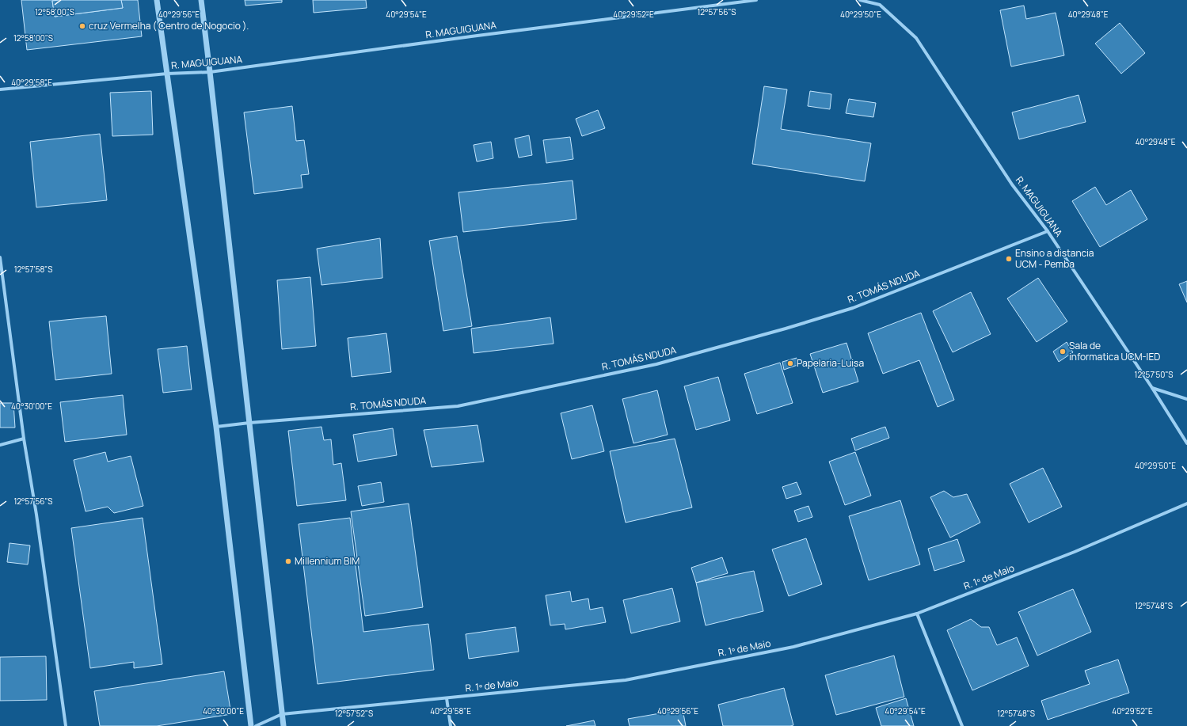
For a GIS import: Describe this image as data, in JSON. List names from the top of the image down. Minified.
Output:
{"streets":{"street":["R. MAGUIGUANA","R. TOMÁS NDUDA","R. 1º de Maio"]},"crossings":[["R. MAGUIGUANA","R. TOMÁS NDUDA"]],"places":["cruz Vermelha ( Centro de Nogocio ).","Ensino a distancia UCM - Pemba","Sala de informatica UCM-IED","Papelaria-Luisa","Millennium BIM"],"coordinates":["12°58'00\"S","12°57'56\"S","40°29'56\"E","40°29'54\"E","40°29'52\"E","40°29'48\"E","40°29'50\"E","40°29'58\"E","12°57'58\"S","12°57'50\"S","40°30'00\"E","12°57'48\"S","12°57'52\"S"]}
